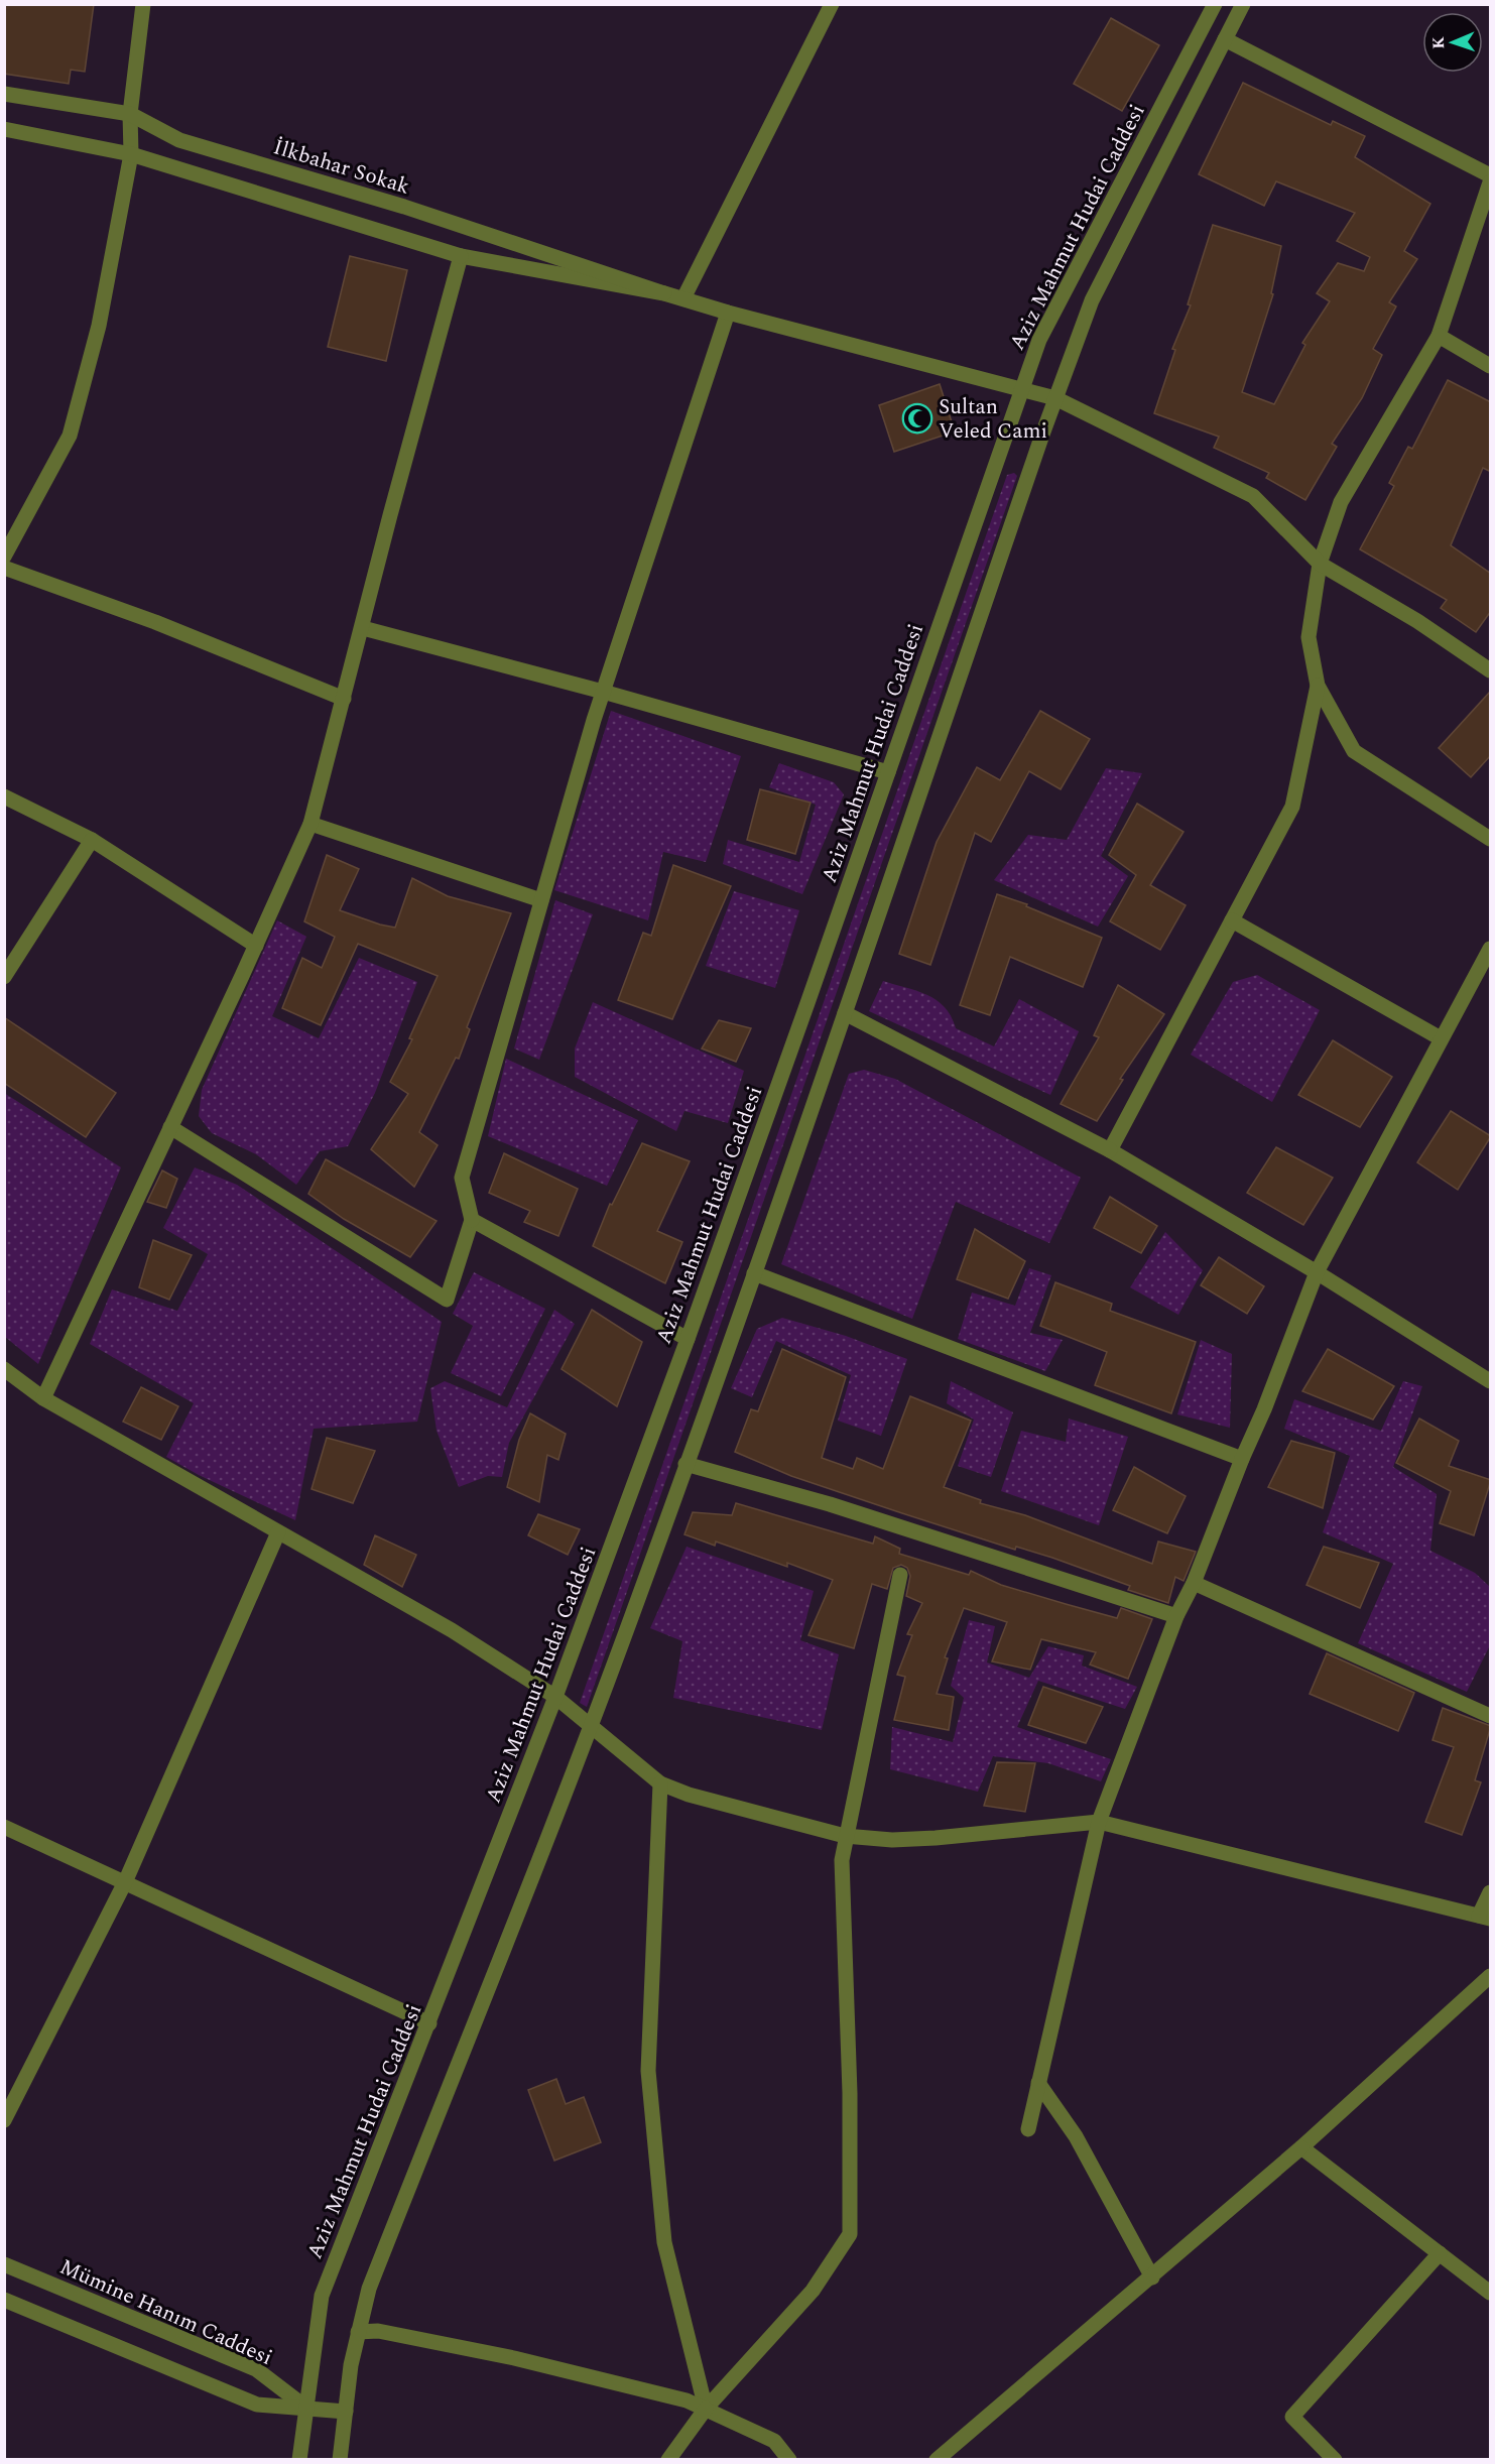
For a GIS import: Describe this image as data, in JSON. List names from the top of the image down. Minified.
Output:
{"streets":{"street":["İlkbahar Sokak","Aziz Mahmut Hudai Caddesi","Mümine Hanım Caddesi"]},"crossings":[["Aziz Mahmut Hudai Caddesi","Mümine Hanım Caddesi"]],"places":{"mosque":["Sultan Veled Cami"]},"north":"left"}
